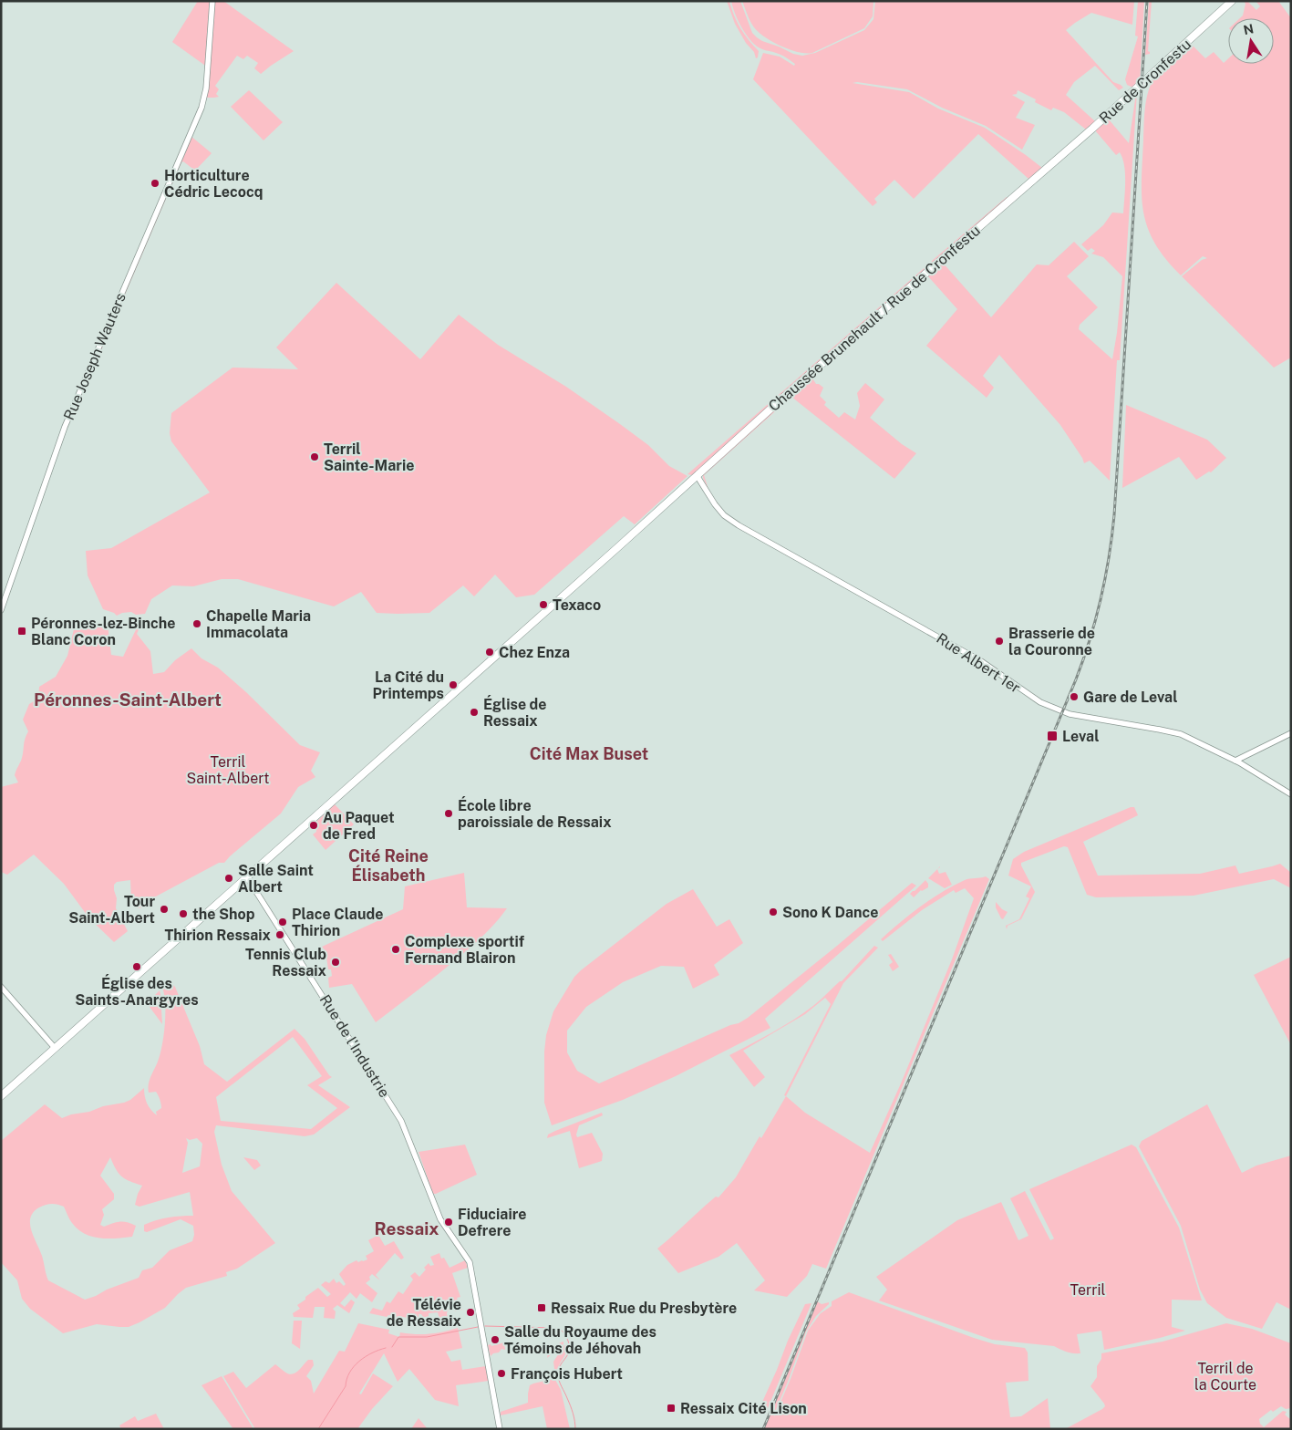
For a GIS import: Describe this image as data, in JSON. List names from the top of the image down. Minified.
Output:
{"streets":{"main road":["Rue de Cronfestu","Chaussée Brunehault / Rue de Cronfestu"],"street":["Rue Joseph Wauters","Rue Albert 1er","Rue de l'Industrie"]},"crossings":[["Rue de Cronfestu","Chaussée Brunehault / Rue de Cronfestu"],["Chaussée Brunehault / Rue de Cronfestu","Rue Albert 1er"],["Chaussée Brunehault / Rue de Cronfestu","Rue de l'Industrie"]],"districts":["Péronnes-Saint-Albert","Cité Max Buset","Cité Reine Élisabeth","Ressaix"],"parks":["Terril Saint-Albert","Terril","Terril de la Courte"],"places":{"other":["Horticulture Cédric Lecocq","Terril Sainte-Marie","Texaco","Chapelle Maria Immacolata","Brasserie de la Couronne","Chez Enza","La Cité du Printemps","Gare de Leval","Église de Ressaix","École libre paroissiale de Ressaix","Au Paquet de Fred","Salle Saint Albert","Tour Saint-Albert","Sono K Dance","the Shop","Place Claude Thirion","Thirion Ressaix","Complexe sportif Fernand Blairon","Tennis Club Ressaix","Église des Saints-Anargyres","Fiduciaire Defrere","Télévie de Ressaix","Salle du Royaume des Témoins de Jéhovah","François Hubert"],"transit":["Péronnes-lez-Binche Blanc Coron","Leval","Ressaix Rue du Presbytère","Ressaix Cité Lison"]},"north":"top"}
